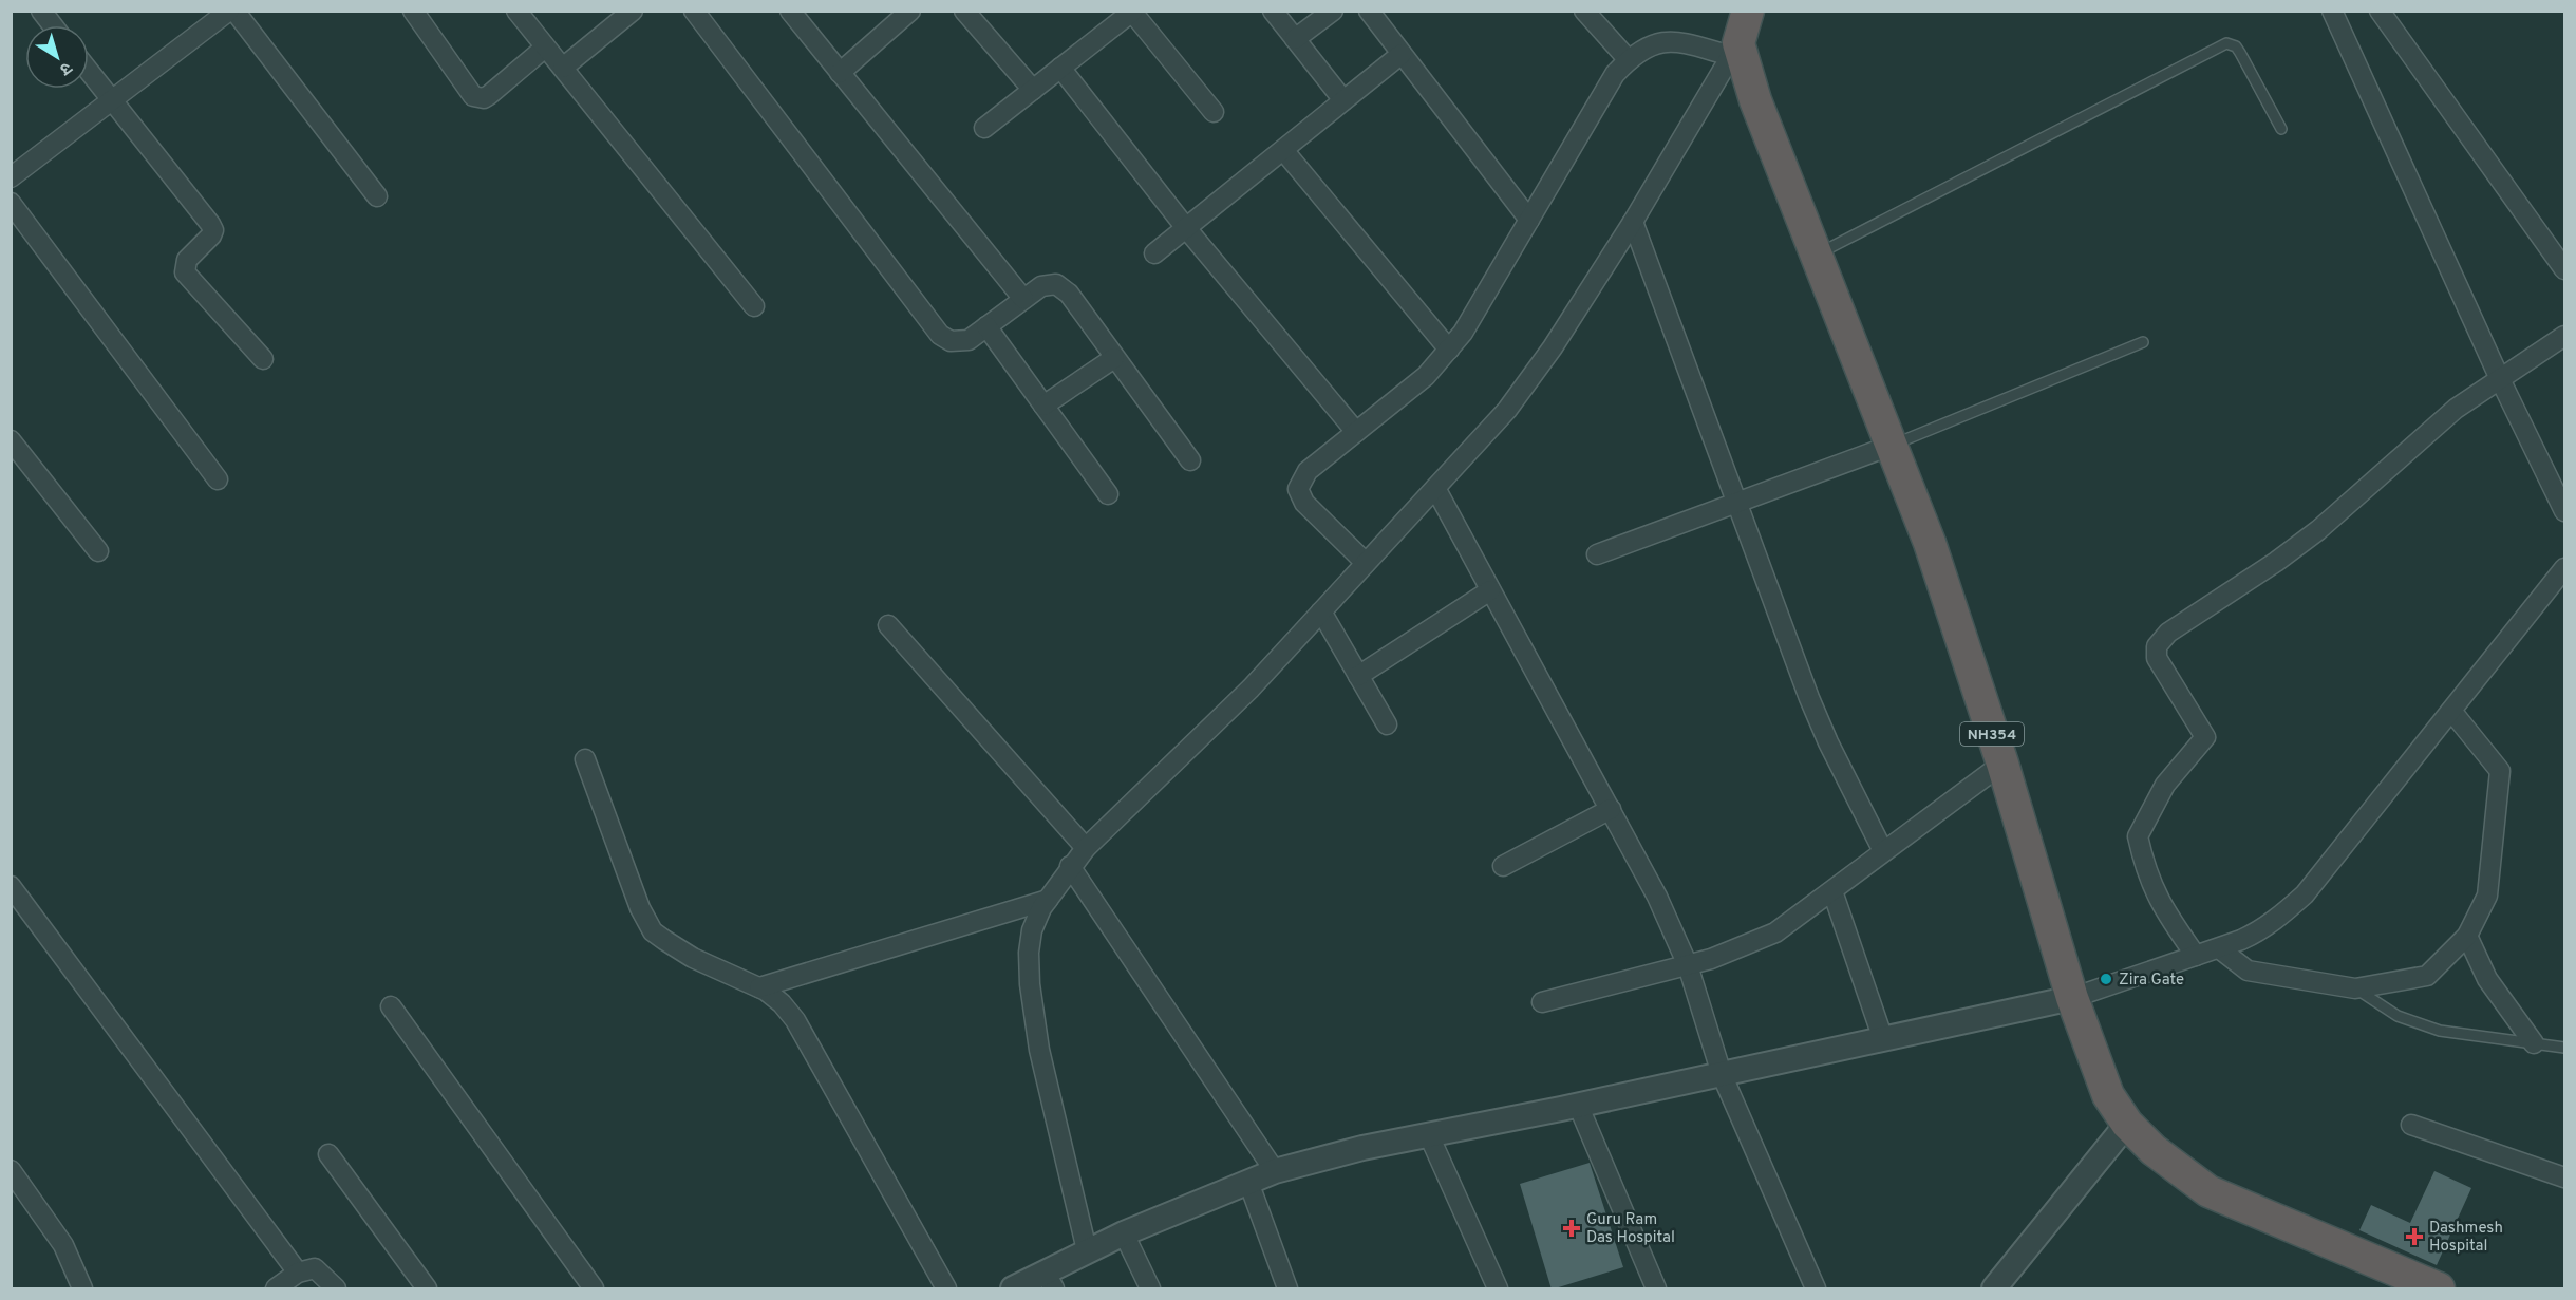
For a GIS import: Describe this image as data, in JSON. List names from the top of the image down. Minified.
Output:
{"streets":{"highway":["NH354"]},"places":{"other":["Zira Gate"],"health":["Guru Ram Das Hospital","Dashmesh Hospital"]},"north":"bottom right"}
